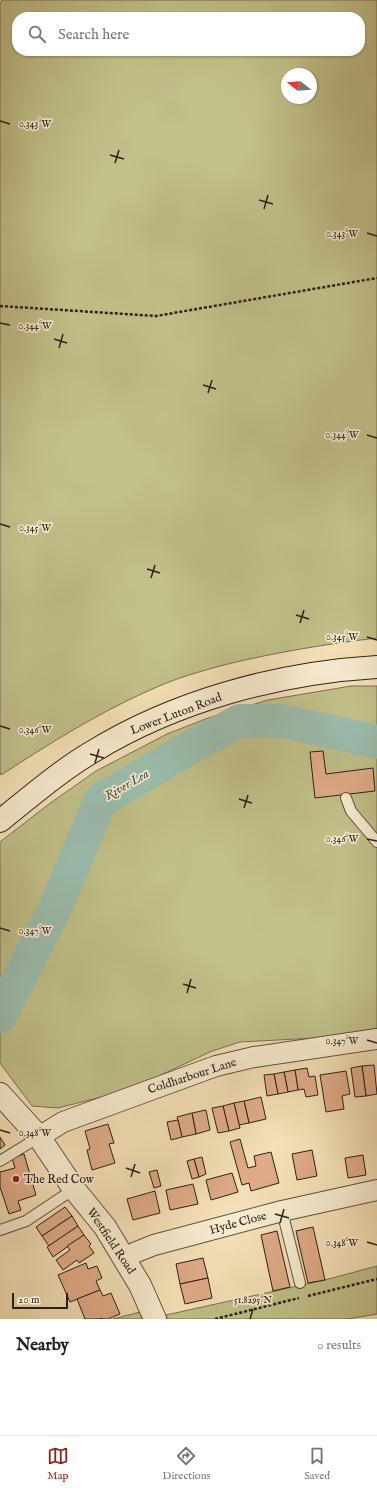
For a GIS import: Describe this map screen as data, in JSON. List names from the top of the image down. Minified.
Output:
{"streets":{"main road":["Lower Luton Road","Westfield Road"],"street":["Coldharbour Lane","Hyde Close"]},"crossings":[["Coldharbour Lane","Westfield Road"],["Hyde Close","Westfield Road"]],"water":["River Lea"],"places":["The Red Cow"],"scale_bar":"20 m","north":"left","page":{"search":"Search here","scale":"20 m","heading":["Nearby","0 results"],"nav":["Map","Directions","Saved"]},"coordinates":["0.343°W","0.344°W","0.345°W","0.346°W","0.347°W","0.348°W","51.8295°N"]}
